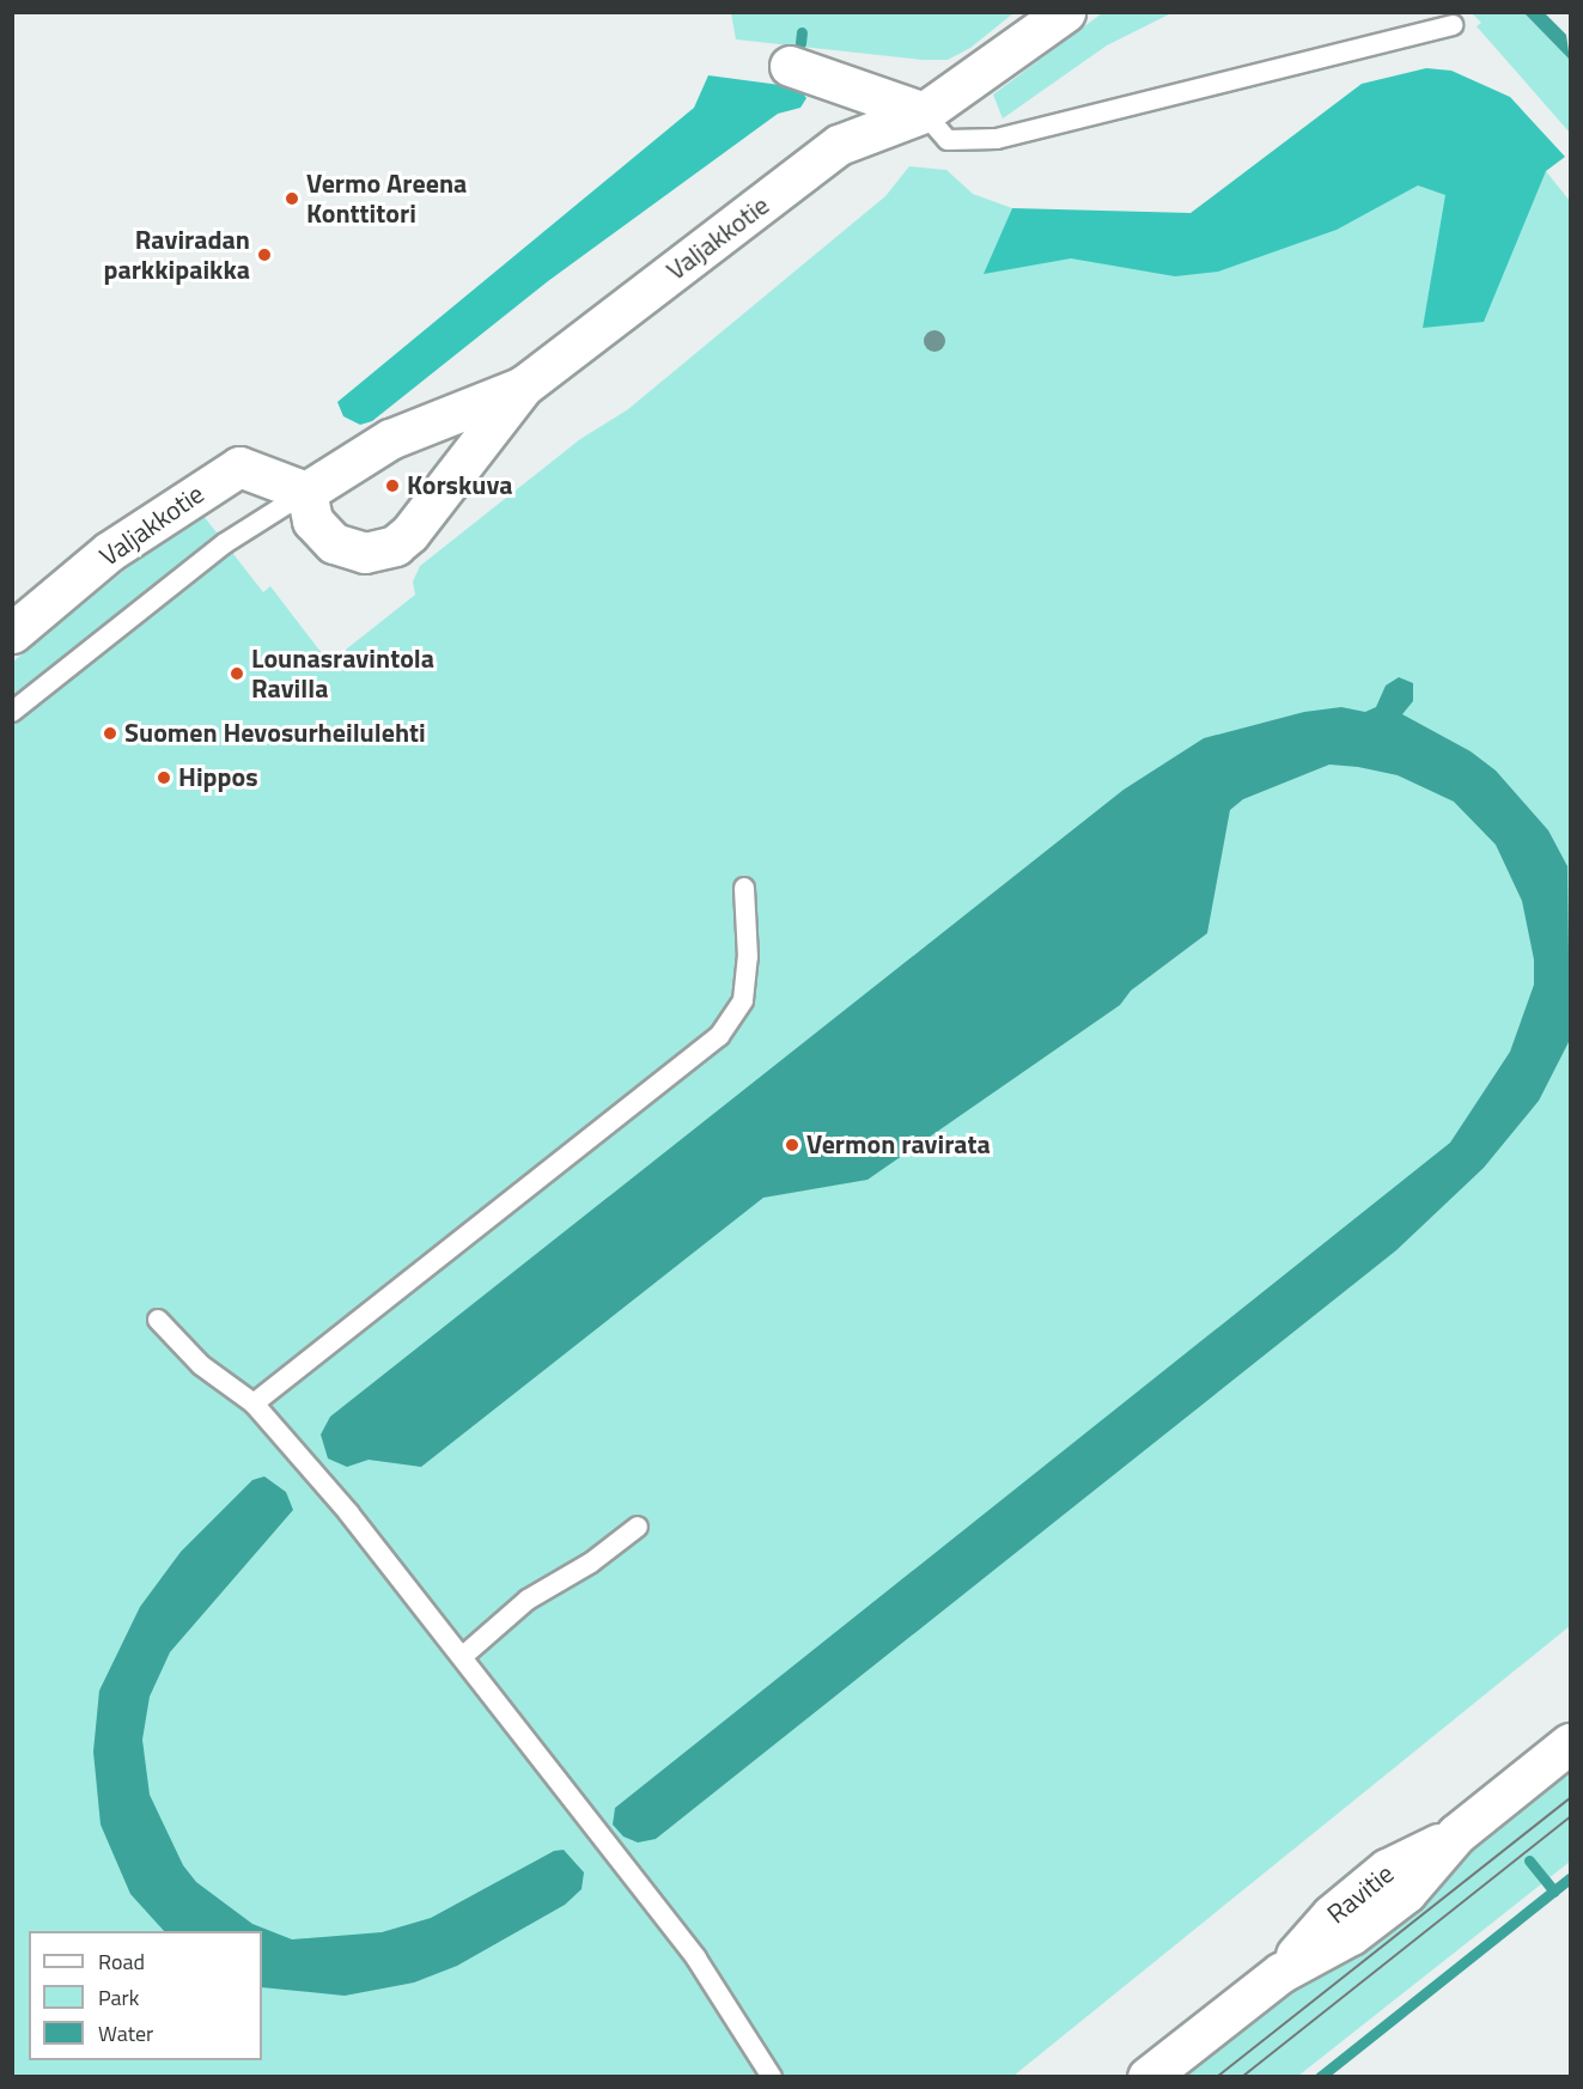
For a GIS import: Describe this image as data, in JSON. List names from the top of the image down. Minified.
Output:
{"streets":{"street":["Valjakkotie","Ravitie"]},"places":["Vermo Areena Konttitori","Raviradan parkkipaikka","Korskuva","Lounasravintola Ravilla","Suomen Hevosurheilulehti","Hippos","Vermon ravirata"],"legend":["Road","Park","Water"]}
